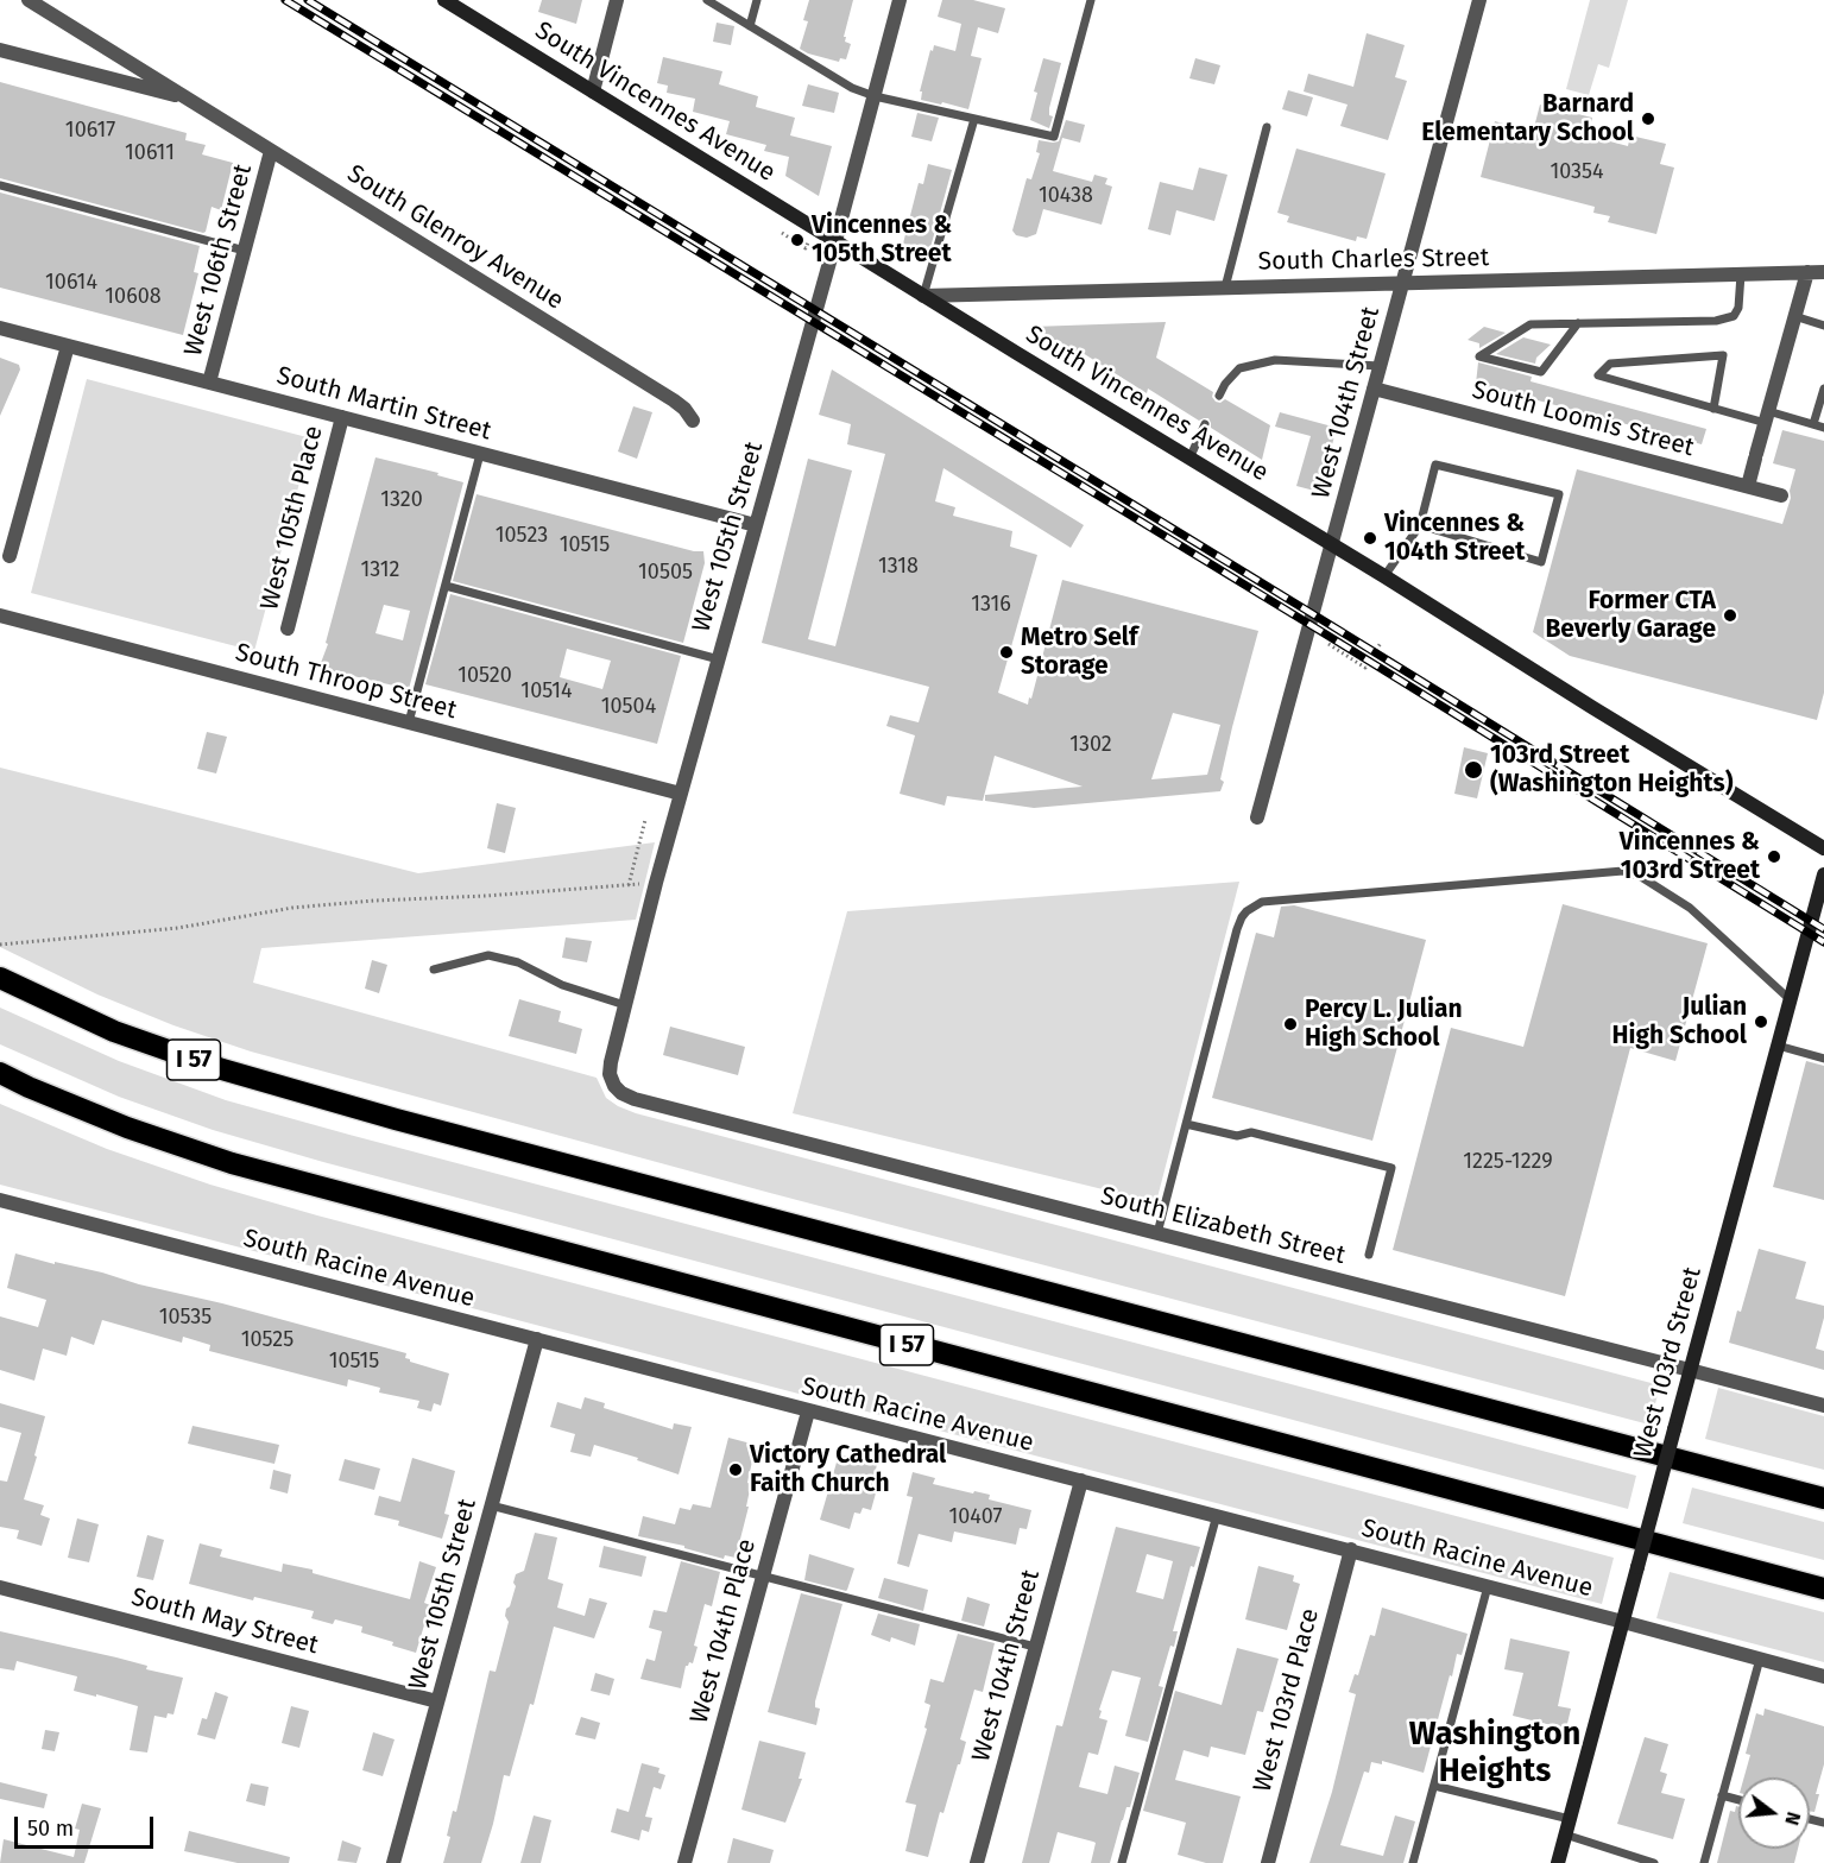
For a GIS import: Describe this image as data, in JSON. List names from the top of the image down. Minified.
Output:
{"streets":{"highway":["I 57"],"main road":["South Vincennes Avenue","West 103rd Street"],"street":["South Glenroy Avenue","West 106th Street","South Charles Street","West 104th Street","South Martin Street","South Loomis Street","West 105th Place","West 105th Street","South Throop Street","South Elizabeth Street","South Racine Avenue","South May Street","West 104th Place","West 103rd Place"]},"crossings":[["South Vincennes Avenue","South Charles Street"],["South Vincennes Avenue","West 104th Street"],["South Vincennes Avenue","West 105th Street"],["South Glenroy Avenue","West 106th Street"],["West 106th Street","South Martin Street"],["South Charles Street","West 104th Street"],["West 104th Street","South Loomis Street"],["West 104th Street","South Racine Avenue"],["South Martin Street","West 105th Place"],["South Martin Street","West 105th Street"],["West 105th Street","South Throop Street"],["West 105th Street","South Elizabeth Street"],["West 105th Street","South Racine Avenue"],["West 105th Street","South May Street"],["South Elizabeth Street","West 103rd Street"],["South Racine Avenue","West 103rd Street"],["South Racine Avenue","West 104th Place"],["South Racine Avenue","West 103rd Place"]],"districts":["Washington Heights"],"places":["Barnard Elementary School","Vincennes & 105th Street","Vincennes & 104th Street","Former CTA Beverly Garage","Metro Self Storage","103rd Street (Washington Heights)","Vincennes & 103rd Street","Julian High School","Percy L. Julian High School","Victory Cathedral Faith Church"],"house_numbers":["10617","10611","10354","10438","10614","10608","1320","10523","10515","1318","1312","10505","1316","10520","10514","10504","1302","1225-1229","10535","10525","10515","10407"],"scale_bar":"50 m","north":"right"}
